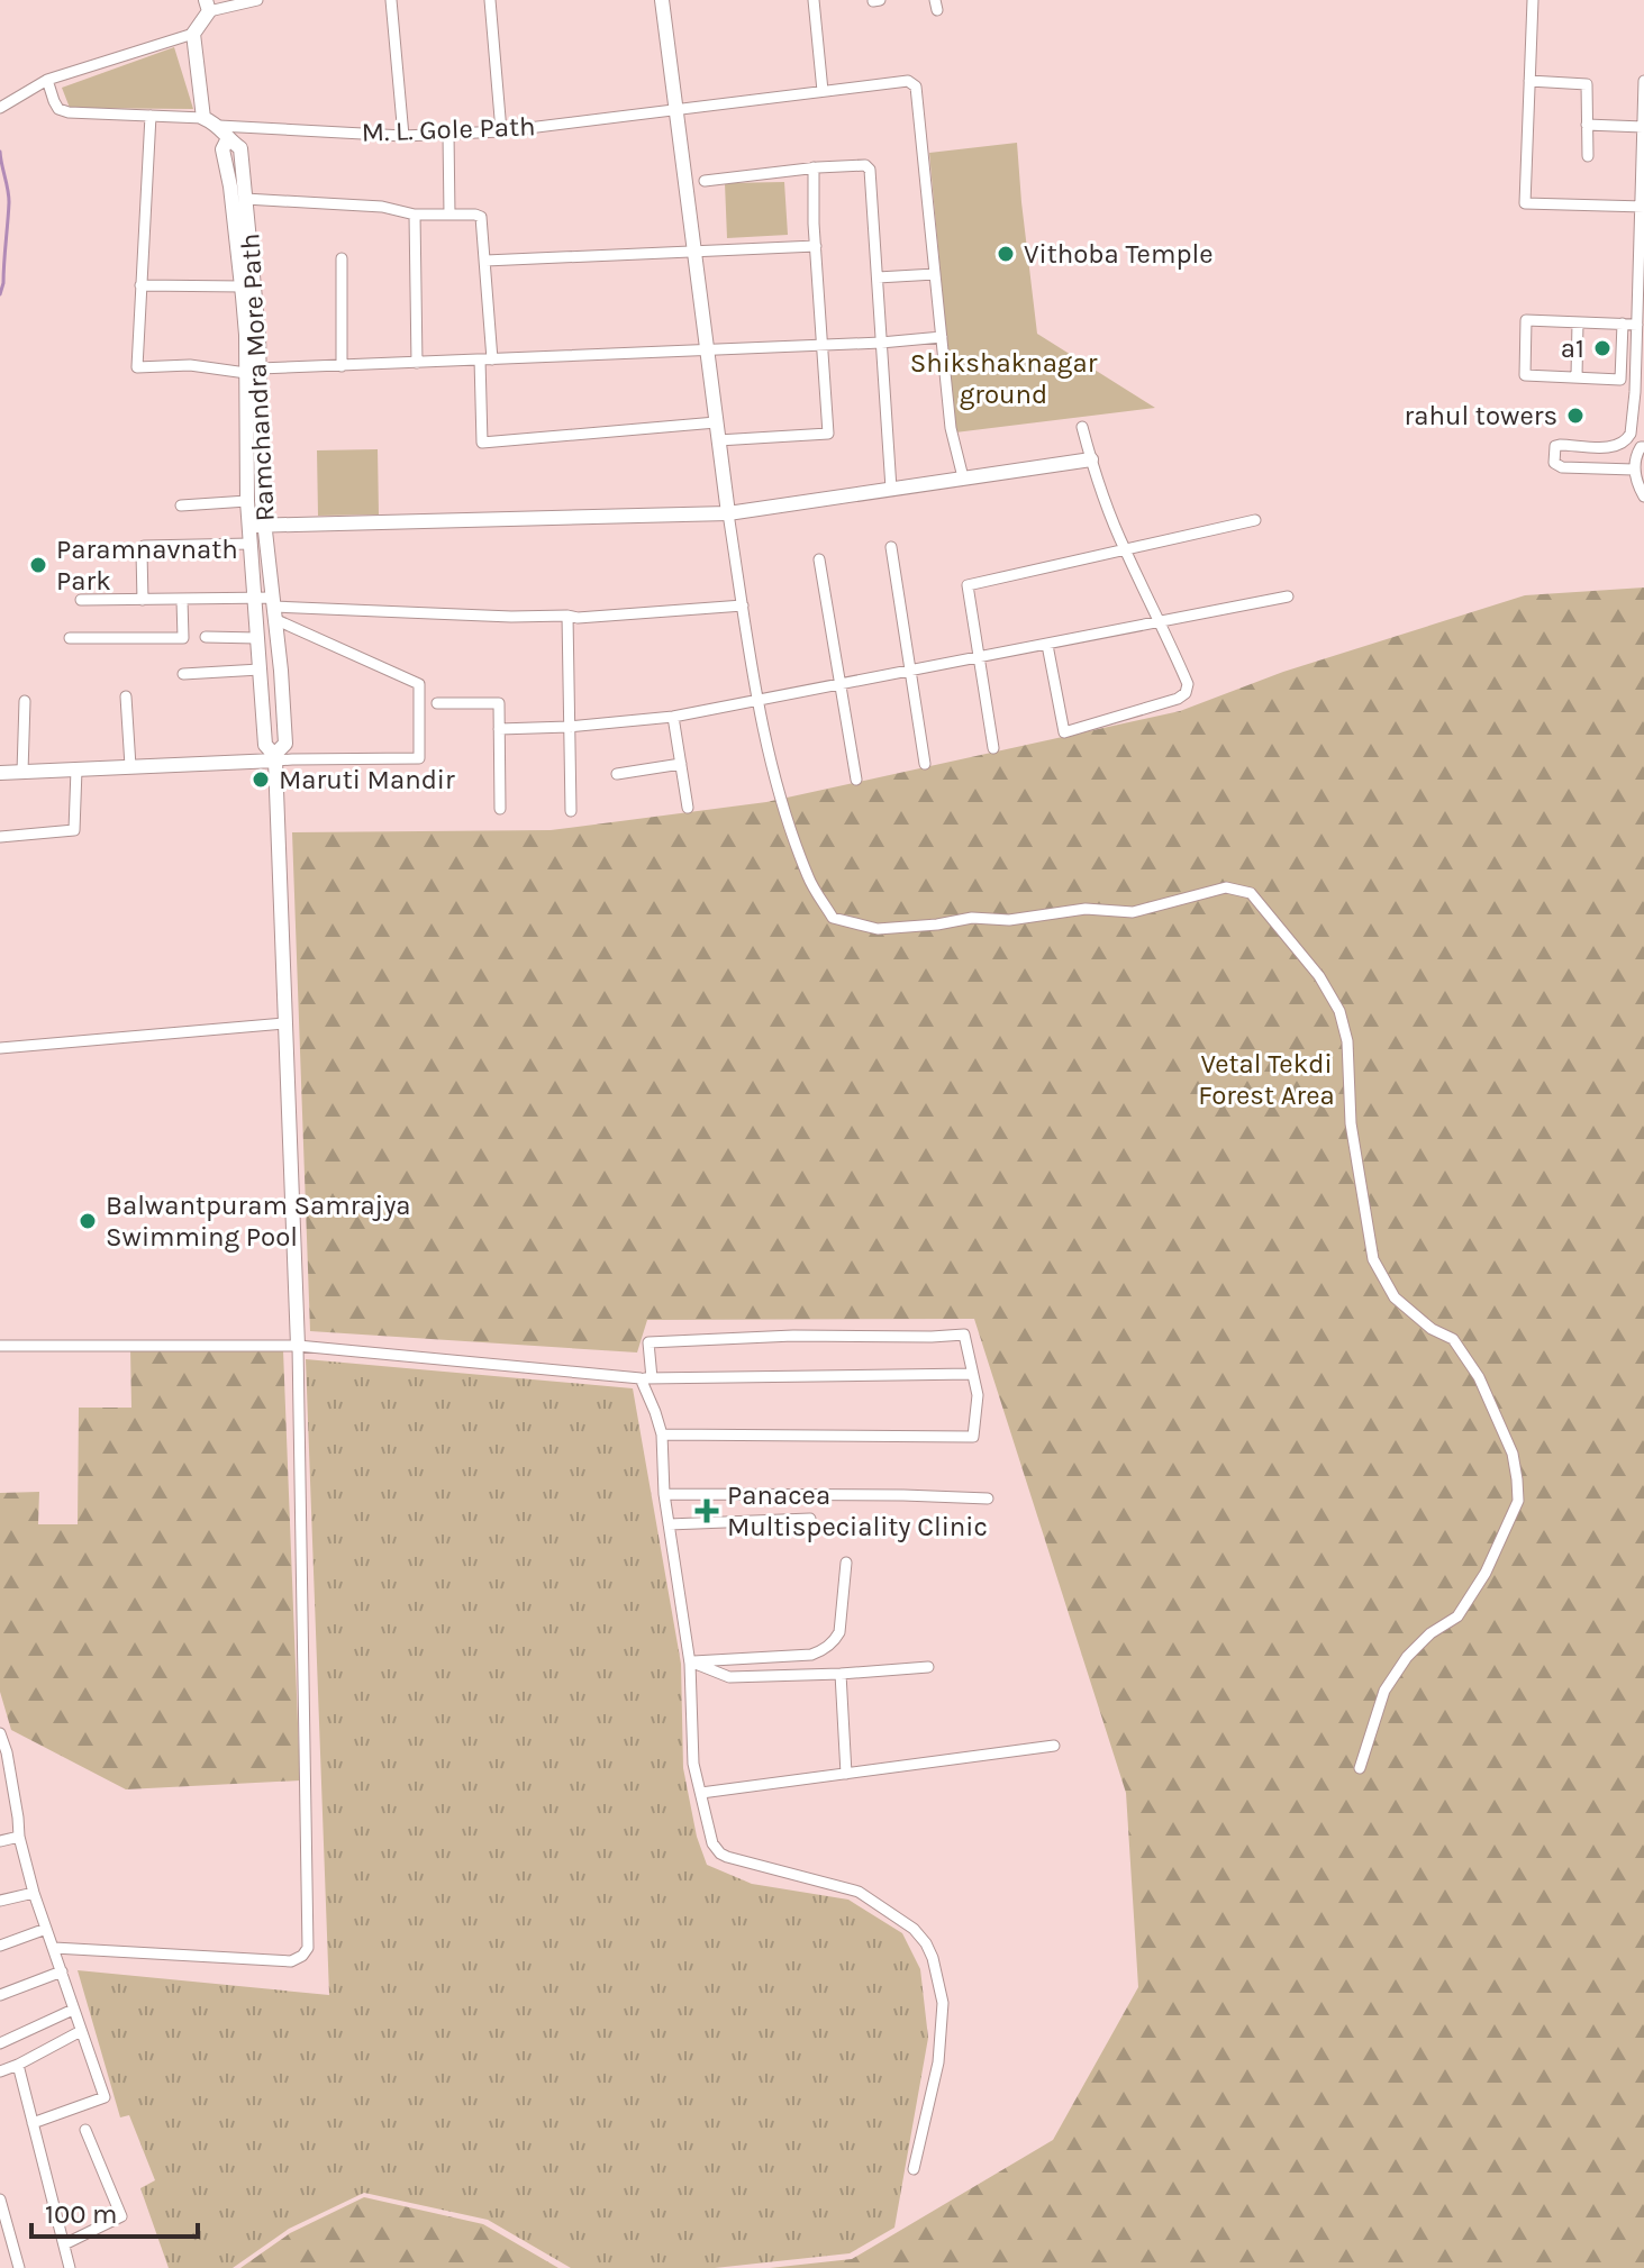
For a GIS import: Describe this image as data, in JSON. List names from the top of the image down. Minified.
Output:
{"streets":{"street":["M. L. Gole Path","Ramchandra More Path"]},"parks":["Shikshaknagar ground","Vetal Tekdi Forest Area"],"places":{"other":["Vithoba Temple","a1","rahul towers","Paramnavnath Park","Maruti Mandir","Balwantpuram Samrajya Swimming Pool"],"health":["Panacea Multispeciality Clinic"]},"scale_bar":"100 m"}
